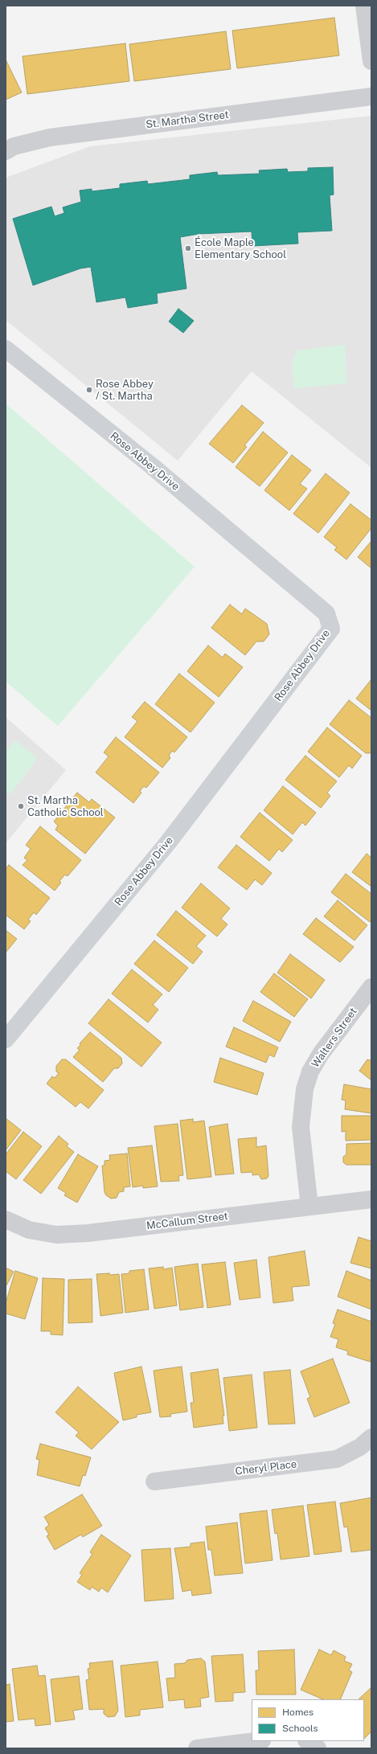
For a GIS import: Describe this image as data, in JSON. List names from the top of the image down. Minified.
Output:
{"streets":{"street":["St. Martha Street","Rose Abbey Drive","Walters Street","McCallum Street","Cheryl Place"]},"crossings":[["Walters Street","McCallum Street"]],"places":["École Maple Elementary School","Rose Abbey / St. Martha","St. Martha Catholic School"],"legend":["Homes","Schools"]}
